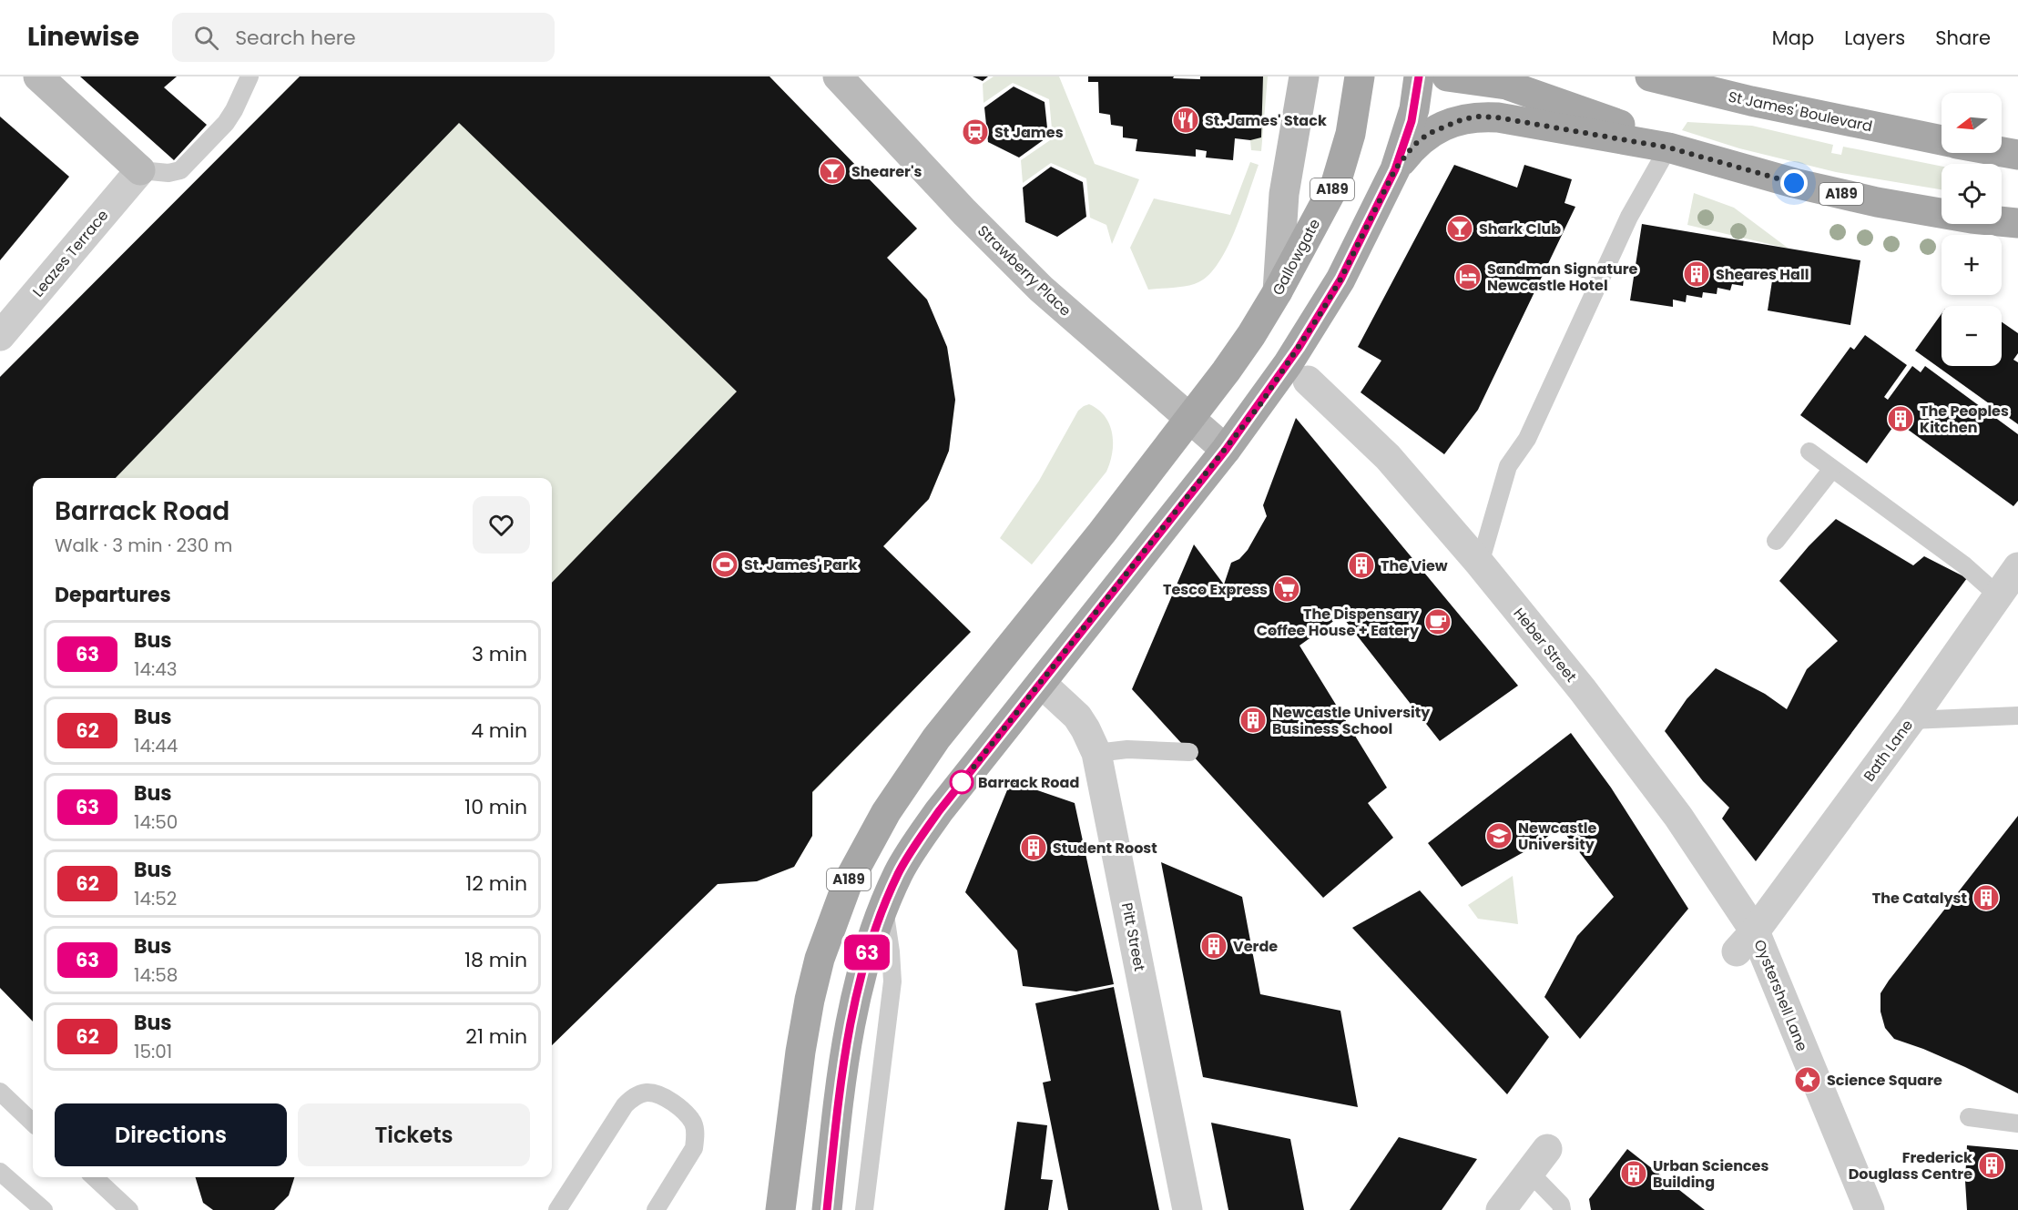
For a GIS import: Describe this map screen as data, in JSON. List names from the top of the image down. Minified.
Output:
{"streets":{"main road":["St James' Boulevard","A189","Gallowgate"],"street":["Leazes Terrace","Strawberry Place","Heber Street","Bath Lane","Pitt Street","Oystershell Lane"]},"crossings":[["A189","Gallowgate"],["A189","Strawberry Place"],["A189","Pitt Street"],["Gallowgate","Strawberry Place"],["Heber Street","Bath Lane"],["Heber Street","Oystershell Lane"],["Bath Lane","Oystershell Lane"]],"places":{"restaurant":["St. James' Stack"],"station":["St James"],"bar":["Shearer's","Shark Club"],"building":["Sheares Hall","The Peoples Kitchen","The View","Newcastle University Business School","Student Roost","The Catalyst","Verde","Frederick Douglass Centre","Urban Sciences Building"],"hotel":["Sandman Signature Newcastle Hotel"],"sports":["St. James' Park"],"supermarket":["Tesco Express"],"cafe":["The Dispensary Coffee House + Eatery"],"other":["Barrack Road"],"school or university":["Newcastle University"],"place":["Science Square"]},"lines":["bus line 63"],"north":"left","page":{"header":"Linewise","search":"Search here","nav":["Map","Layers","Share"],"on_map":"63","map_buttons":["+","−"],"heading":[["Barrack Road","Walk · 3 min · 230 m"],"Departures"],"list":[{"mark":"63","name":"Bus","note":"14:43","value":"3 min"},{"mark":"62","name":"Bus","note":"14:44","value":"4 min"},{"mark":"63","name":"Bus","note":"14:50","value":"10 min"},{"mark":"62","name":"Bus","note":"14:52","value":"12 min"},{"mark":"63","name":"Bus","note":"14:58","value":"18 min"},{"mark":"62","name":"Bus","note":"15:01","value":"21 min"}],"buttons":["Directions","Tickets"]}}
